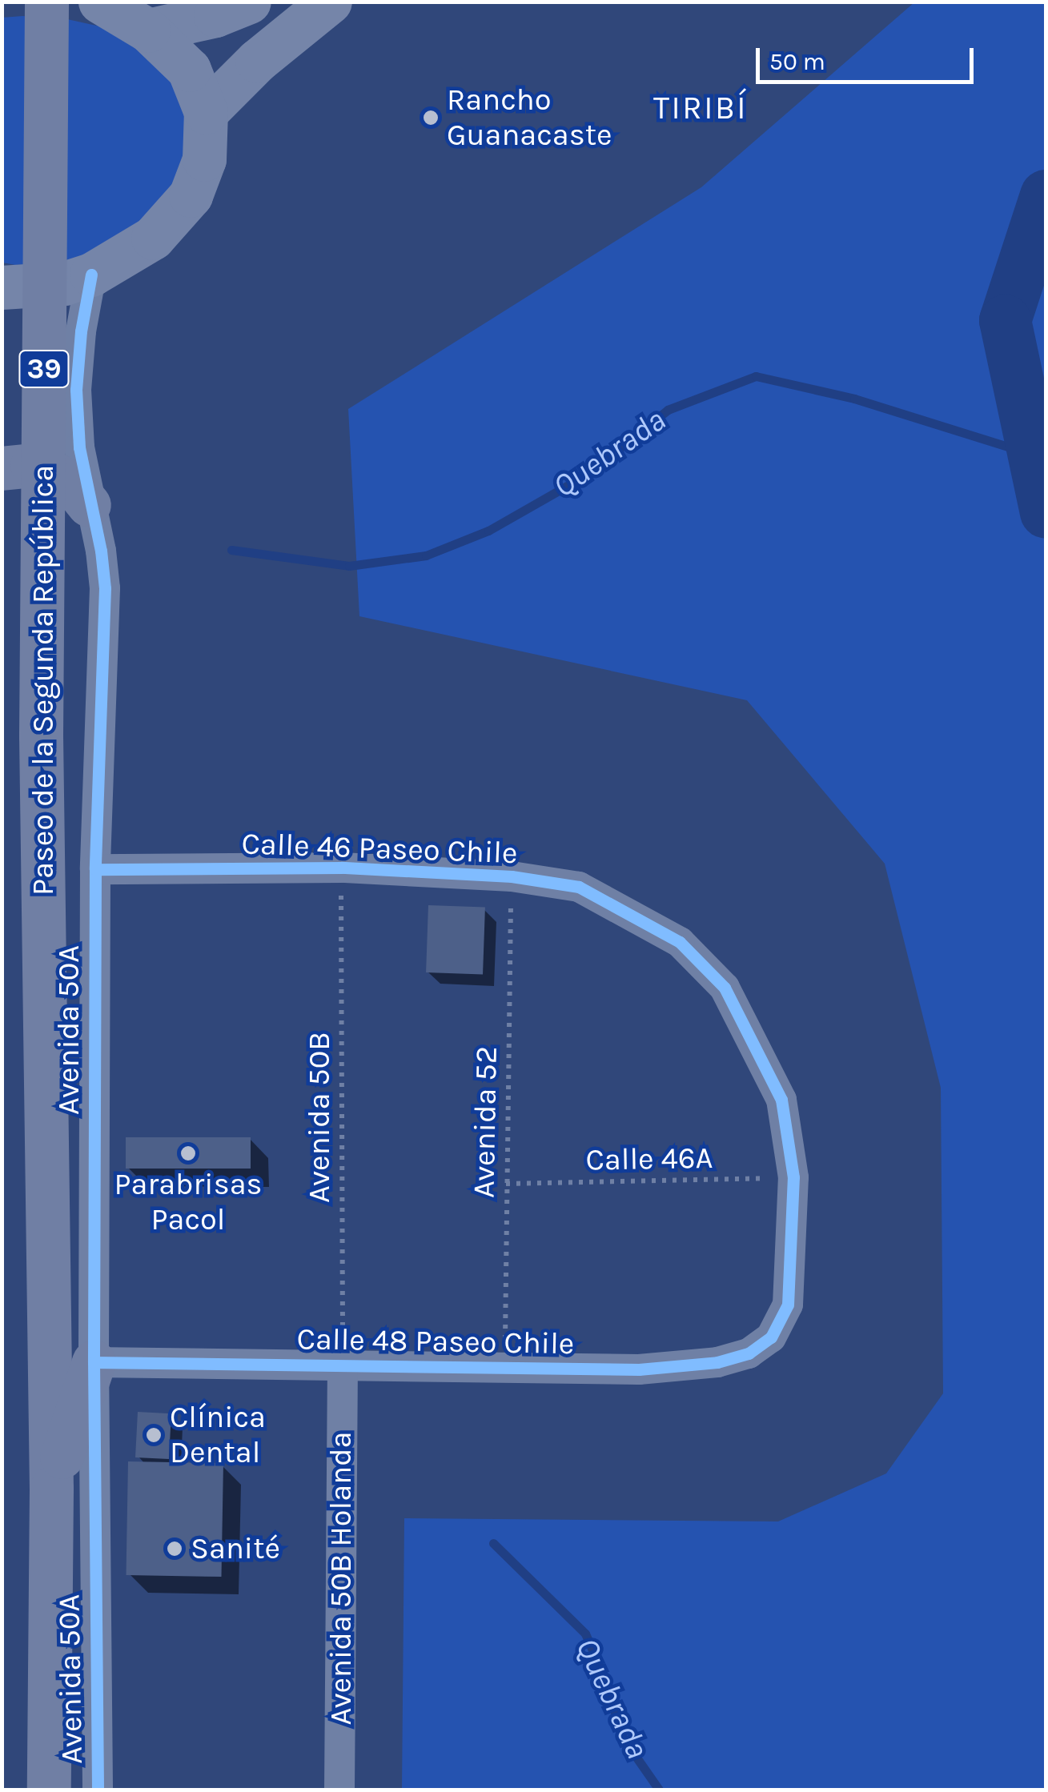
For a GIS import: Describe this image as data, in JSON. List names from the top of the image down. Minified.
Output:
{"streets":{"highway":["39","Paseo de la Segunda República"],"street":["Calle 46 Paseo Chile","Avenida 50A","Calle 48 Paseo Chile","Avenida 50B Holanda"],"path":["Avenida 50B","Avenida 52","Calle 46A"]},"crossings":[["Calle 46 Paseo Chile","Avenida 50A"],["Calle 46 Paseo Chile","Avenida 50B"],["Calle 46 Paseo Chile","Avenida 52"],["Calle 46 Paseo Chile","Calle 46A"],["Calle 46 Paseo Chile","Calle 48 Paseo Chile"],["Avenida 50A","Calle 48 Paseo Chile"],["Avenida 50B","Calle 48 Paseo Chile"],["Avenida 50B","Avenida 50B Holanda"],["Avenida 52","Calle 46A"],["Avenida 52","Calle 48 Paseo Chile"],["Calle 48 Paseo Chile","Avenida 50B Holanda"]],"districts":["TIRIBÍ"],"water":["Quebrada"],"places":["Rancho Guanacaste","Parabrisas Pacol","Clínica Dental","Sanité"],"scale_bar":"50 m"}
